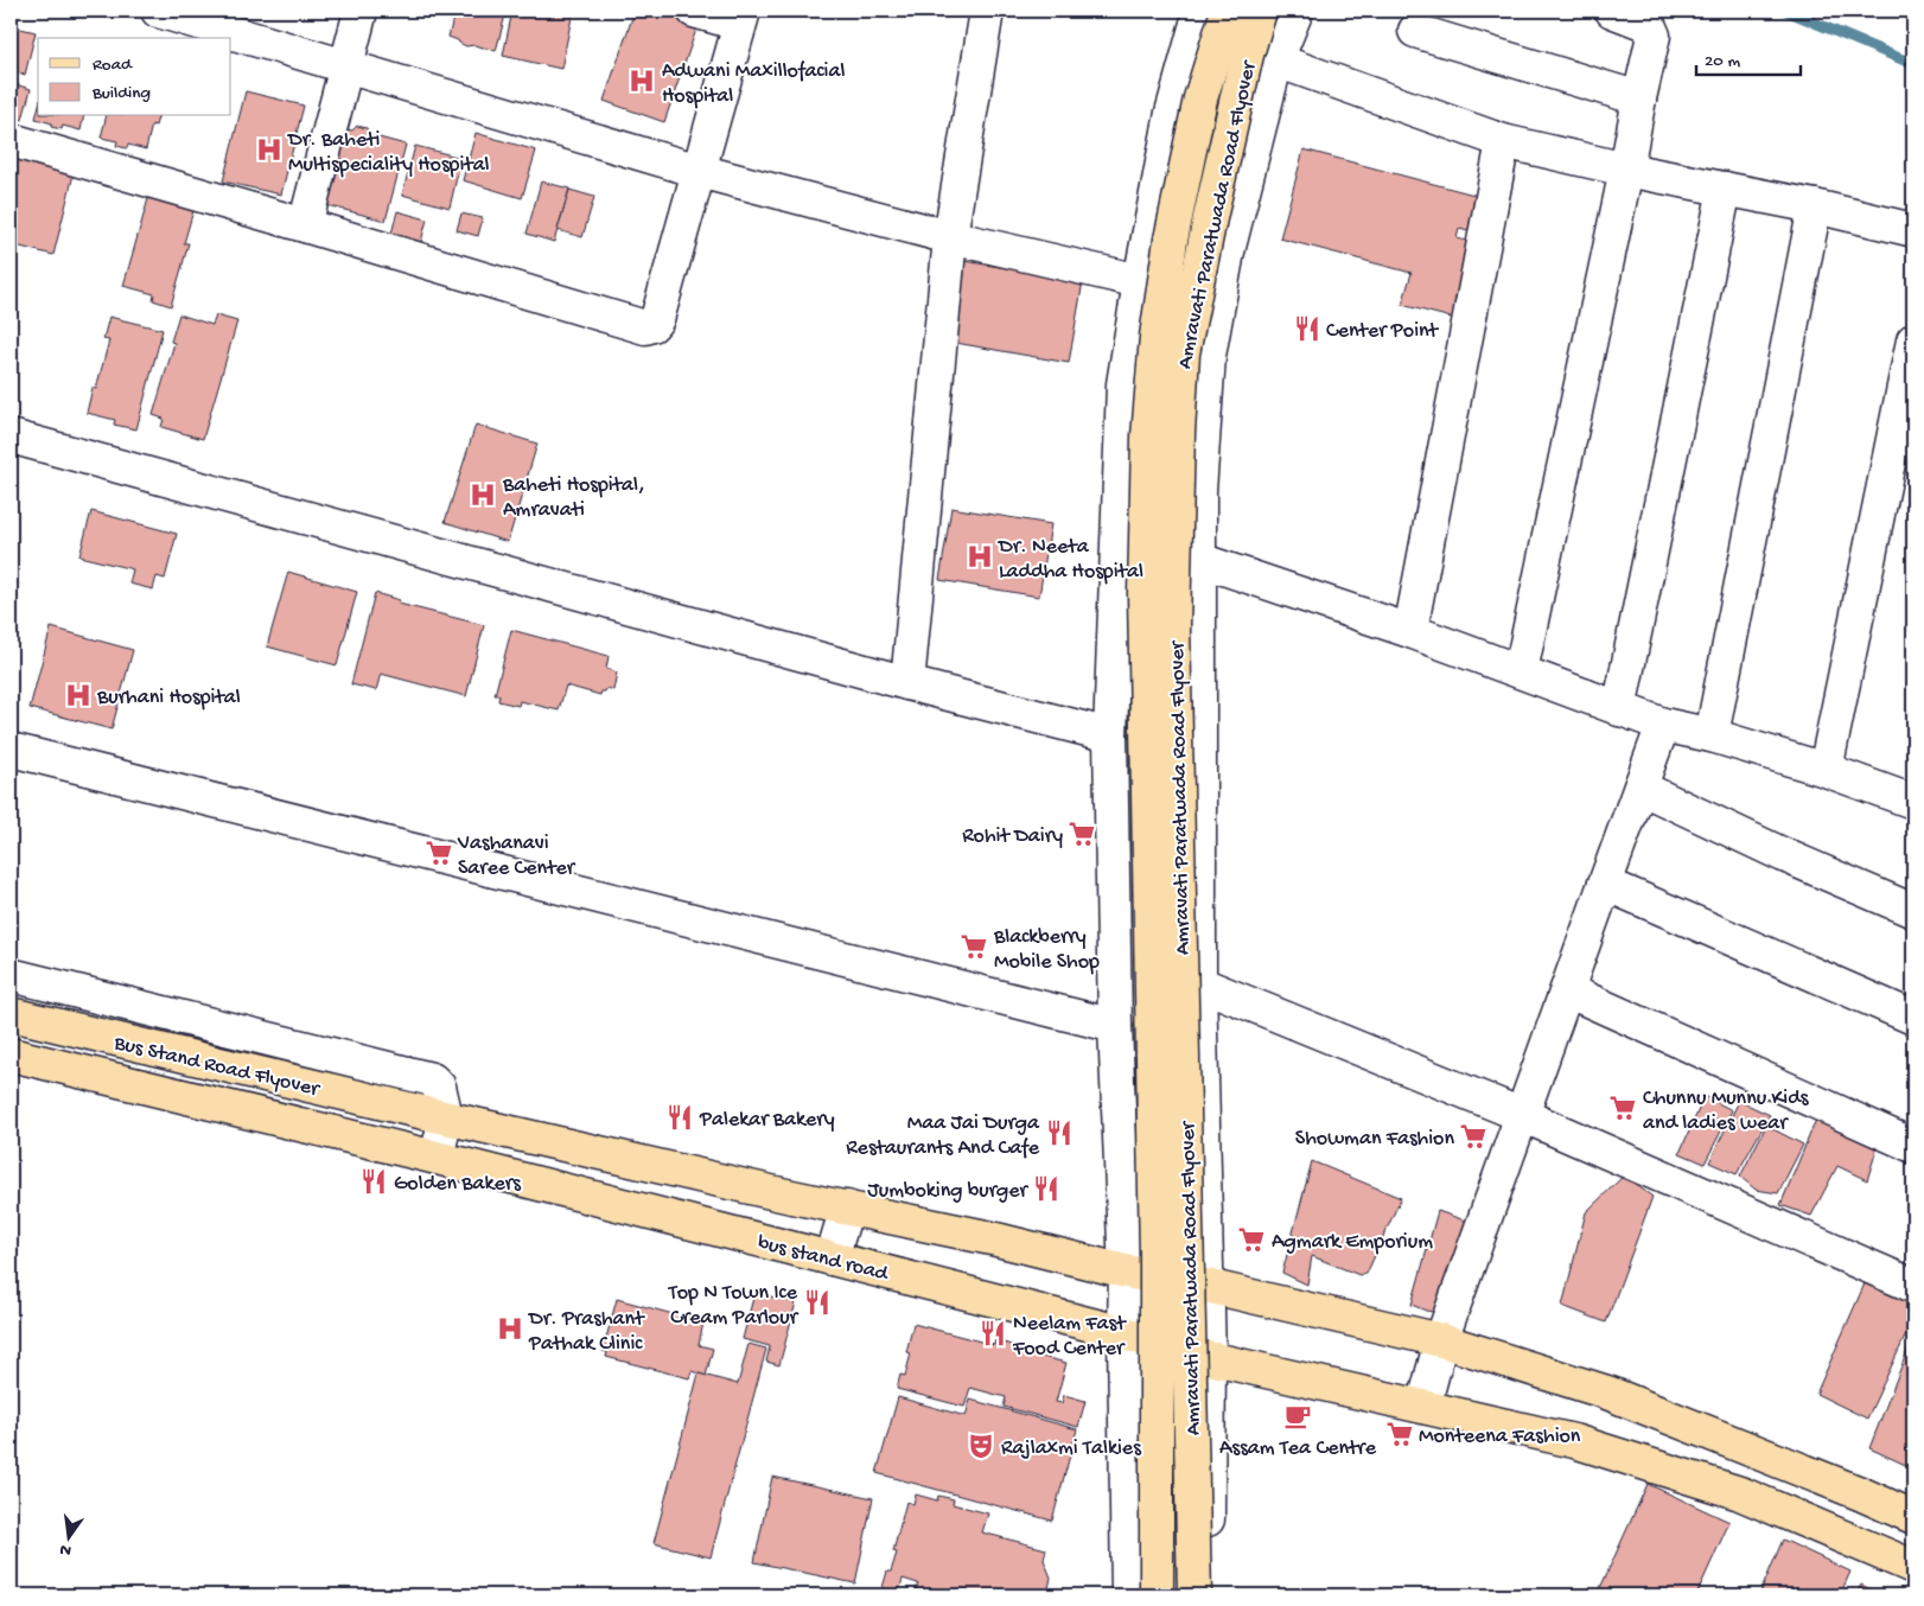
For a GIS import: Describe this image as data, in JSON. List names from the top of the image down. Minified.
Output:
{"streets":{"main road":["Amravati Paratwada Road Flyover","Bus Stand Road Flyover","bus stand road"]},"crossings":[["Bus Stand Road Flyover","bus stand road"]],"places":{"hospital":["Adwani Maxillofacial Hospital","Dr. Baheti Multispeciality Hospital","Baheti Hospital, Amravati","Dr. Neeta Laddha Hospital","Burhani Hospital","Dr. Prashant Pathak Clinic"],"restaurant":["Center Point","Palekar Bakery","Maa Jai Durga Restaurants And Cafe","Golden Bakers","Jumboking burger","Top N Town Ice Cream Parlour","Neelam Fast Food Center"],"supermarket":["Rohit Dairy","Vashanavi Saree Center","Blackberry Mobile Shop","Chunnu Munnu Kids and ladies wear","Showman Fashion","Agmark Emporium","Monteena Fashion"],"cafe":["Assam Tea Centre"],"theatre":["Rajlaxmi Talkies"]},"legend":["Road","Building"],"scale_bar":"20 m","north":"bottom"}
